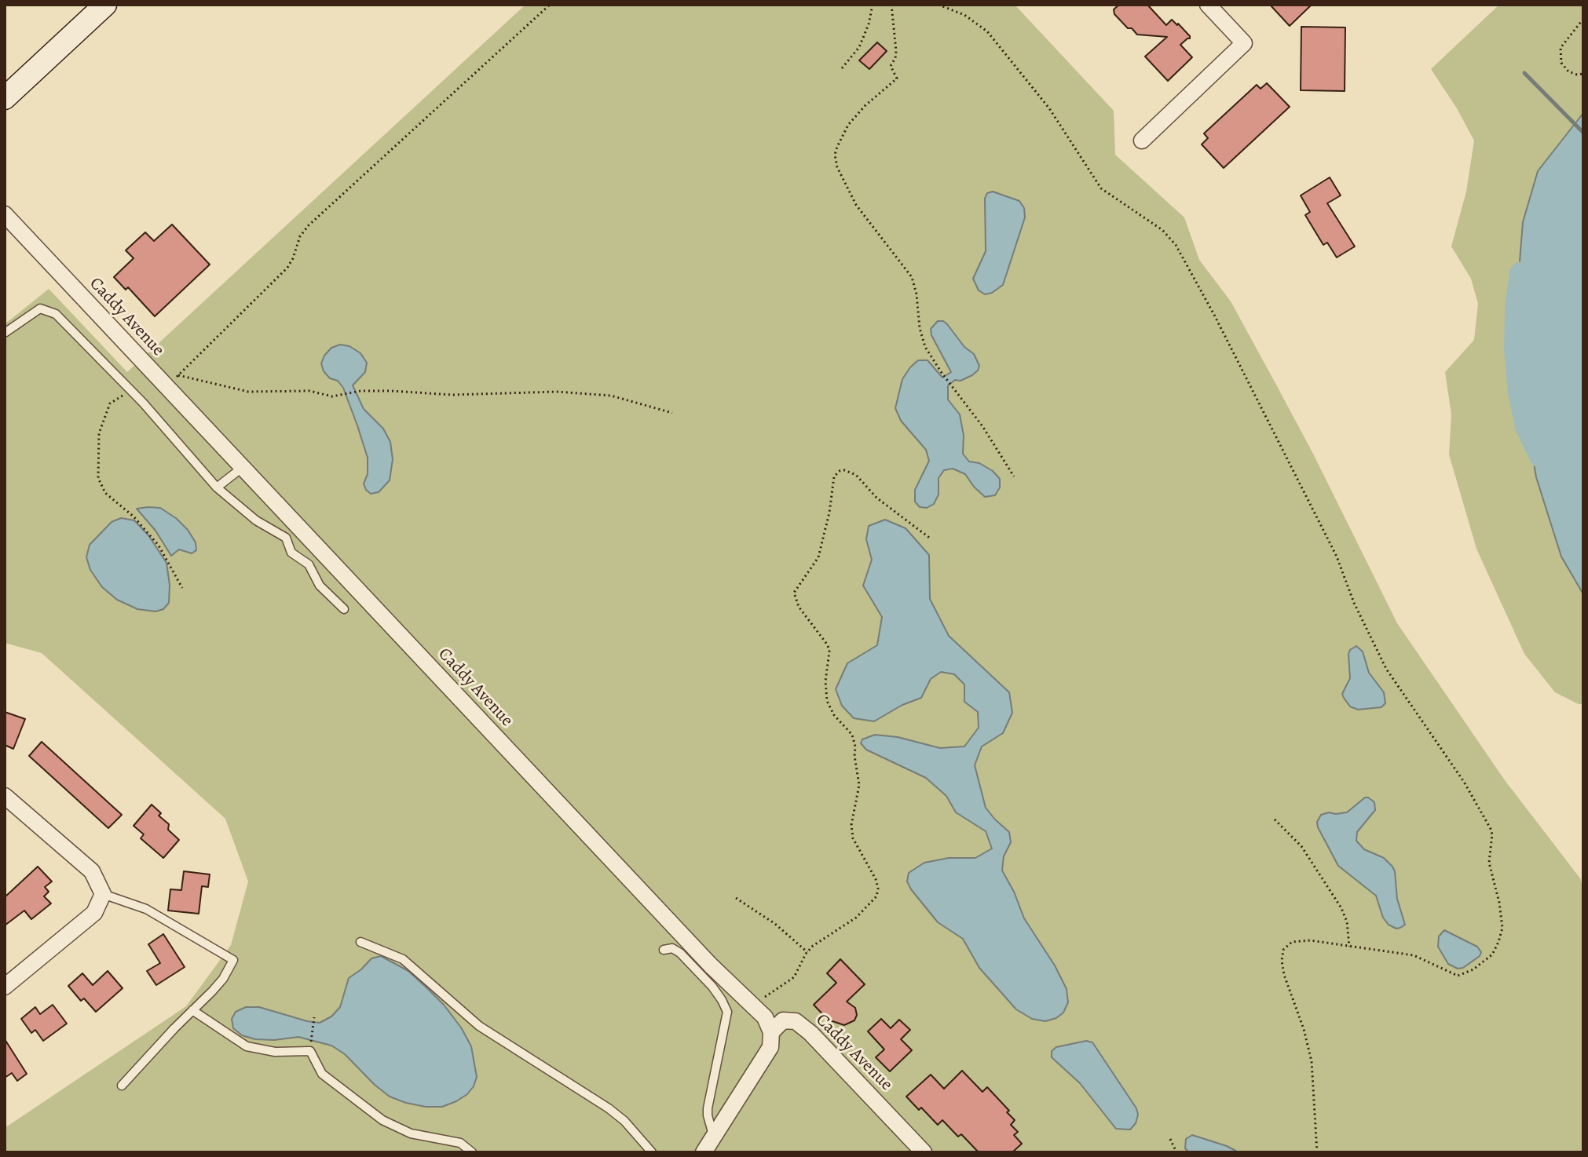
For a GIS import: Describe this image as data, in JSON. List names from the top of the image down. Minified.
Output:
{"streets":{"street":["Caddy Avenue"]}}
